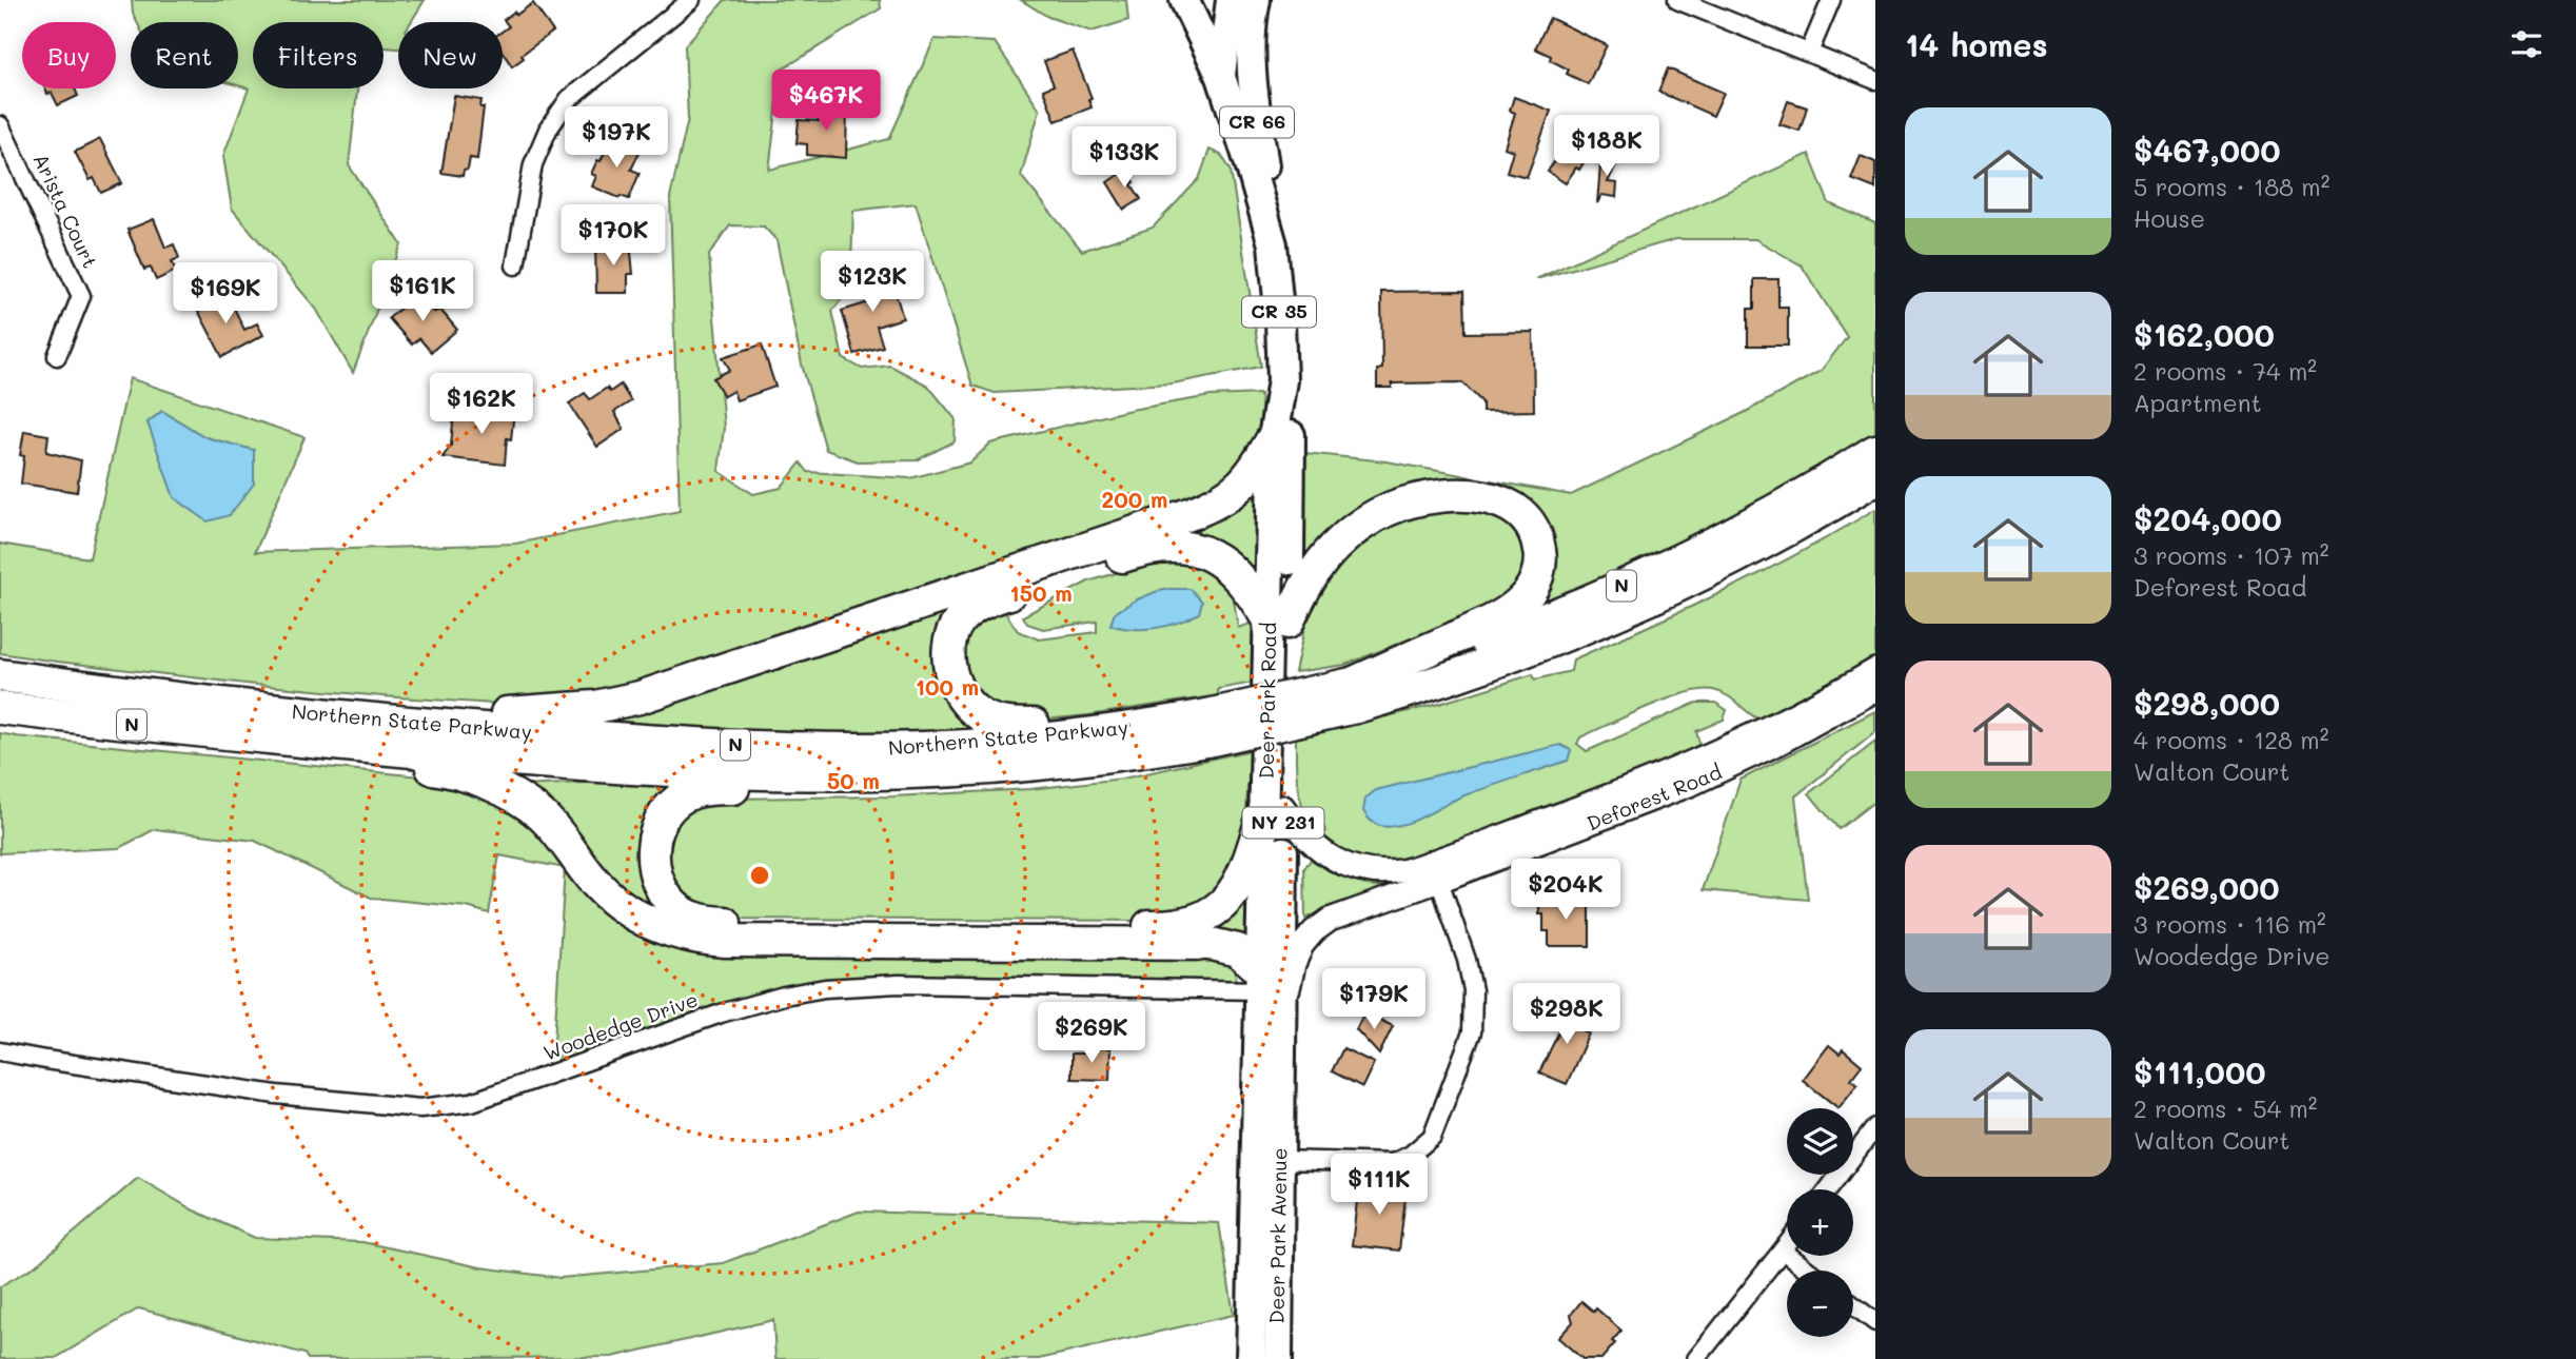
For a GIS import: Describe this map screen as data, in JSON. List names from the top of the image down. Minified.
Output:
{"streets":{"highway":["N","Northern State Parkway"],"main road":["CR 66","CR 35","Deer Park Road","NY 231","Deer Park Avenue"],"street":["Arista Court","Deforest Road","Woodedge Drive"]},"crossings":[["CR 66","Deer Park Road"],["Deer Park Road","Deforest Road"],["Deer Park Road","Woodedge Drive"],["Deer Park Road","Deer Park Avenue"]],"page":{"heading":"14 homes","chip":["Buy","Rent","Filters","New"],"price":["$467K","$197K","$188K","$133K","$170K","$123K","$161K","$169K","$162K","$204K","$179K","$298K","$269K","$111K"],"list":[{"name":"$467,000","note":"5 rooms · 188 m² · House"},{"name":"$162,000","note":"2 rooms · 74 m² · Apartment"},{"name":"$204,000","note":"3 rooms · 107 m² · Deforest Road"},{"name":"$298,000","note":"4 rooms · 128 m² · Walton Court"},{"name":"$269,000","note":"3 rooms · 116 m² · Woodedge Drive"},{"name":"$111,000","note":"2 rooms · 54 m² · Walton Court"}],"map_buttons":["+","−"]},"rings":["200 m","150 m","100 m","50 m"]}
